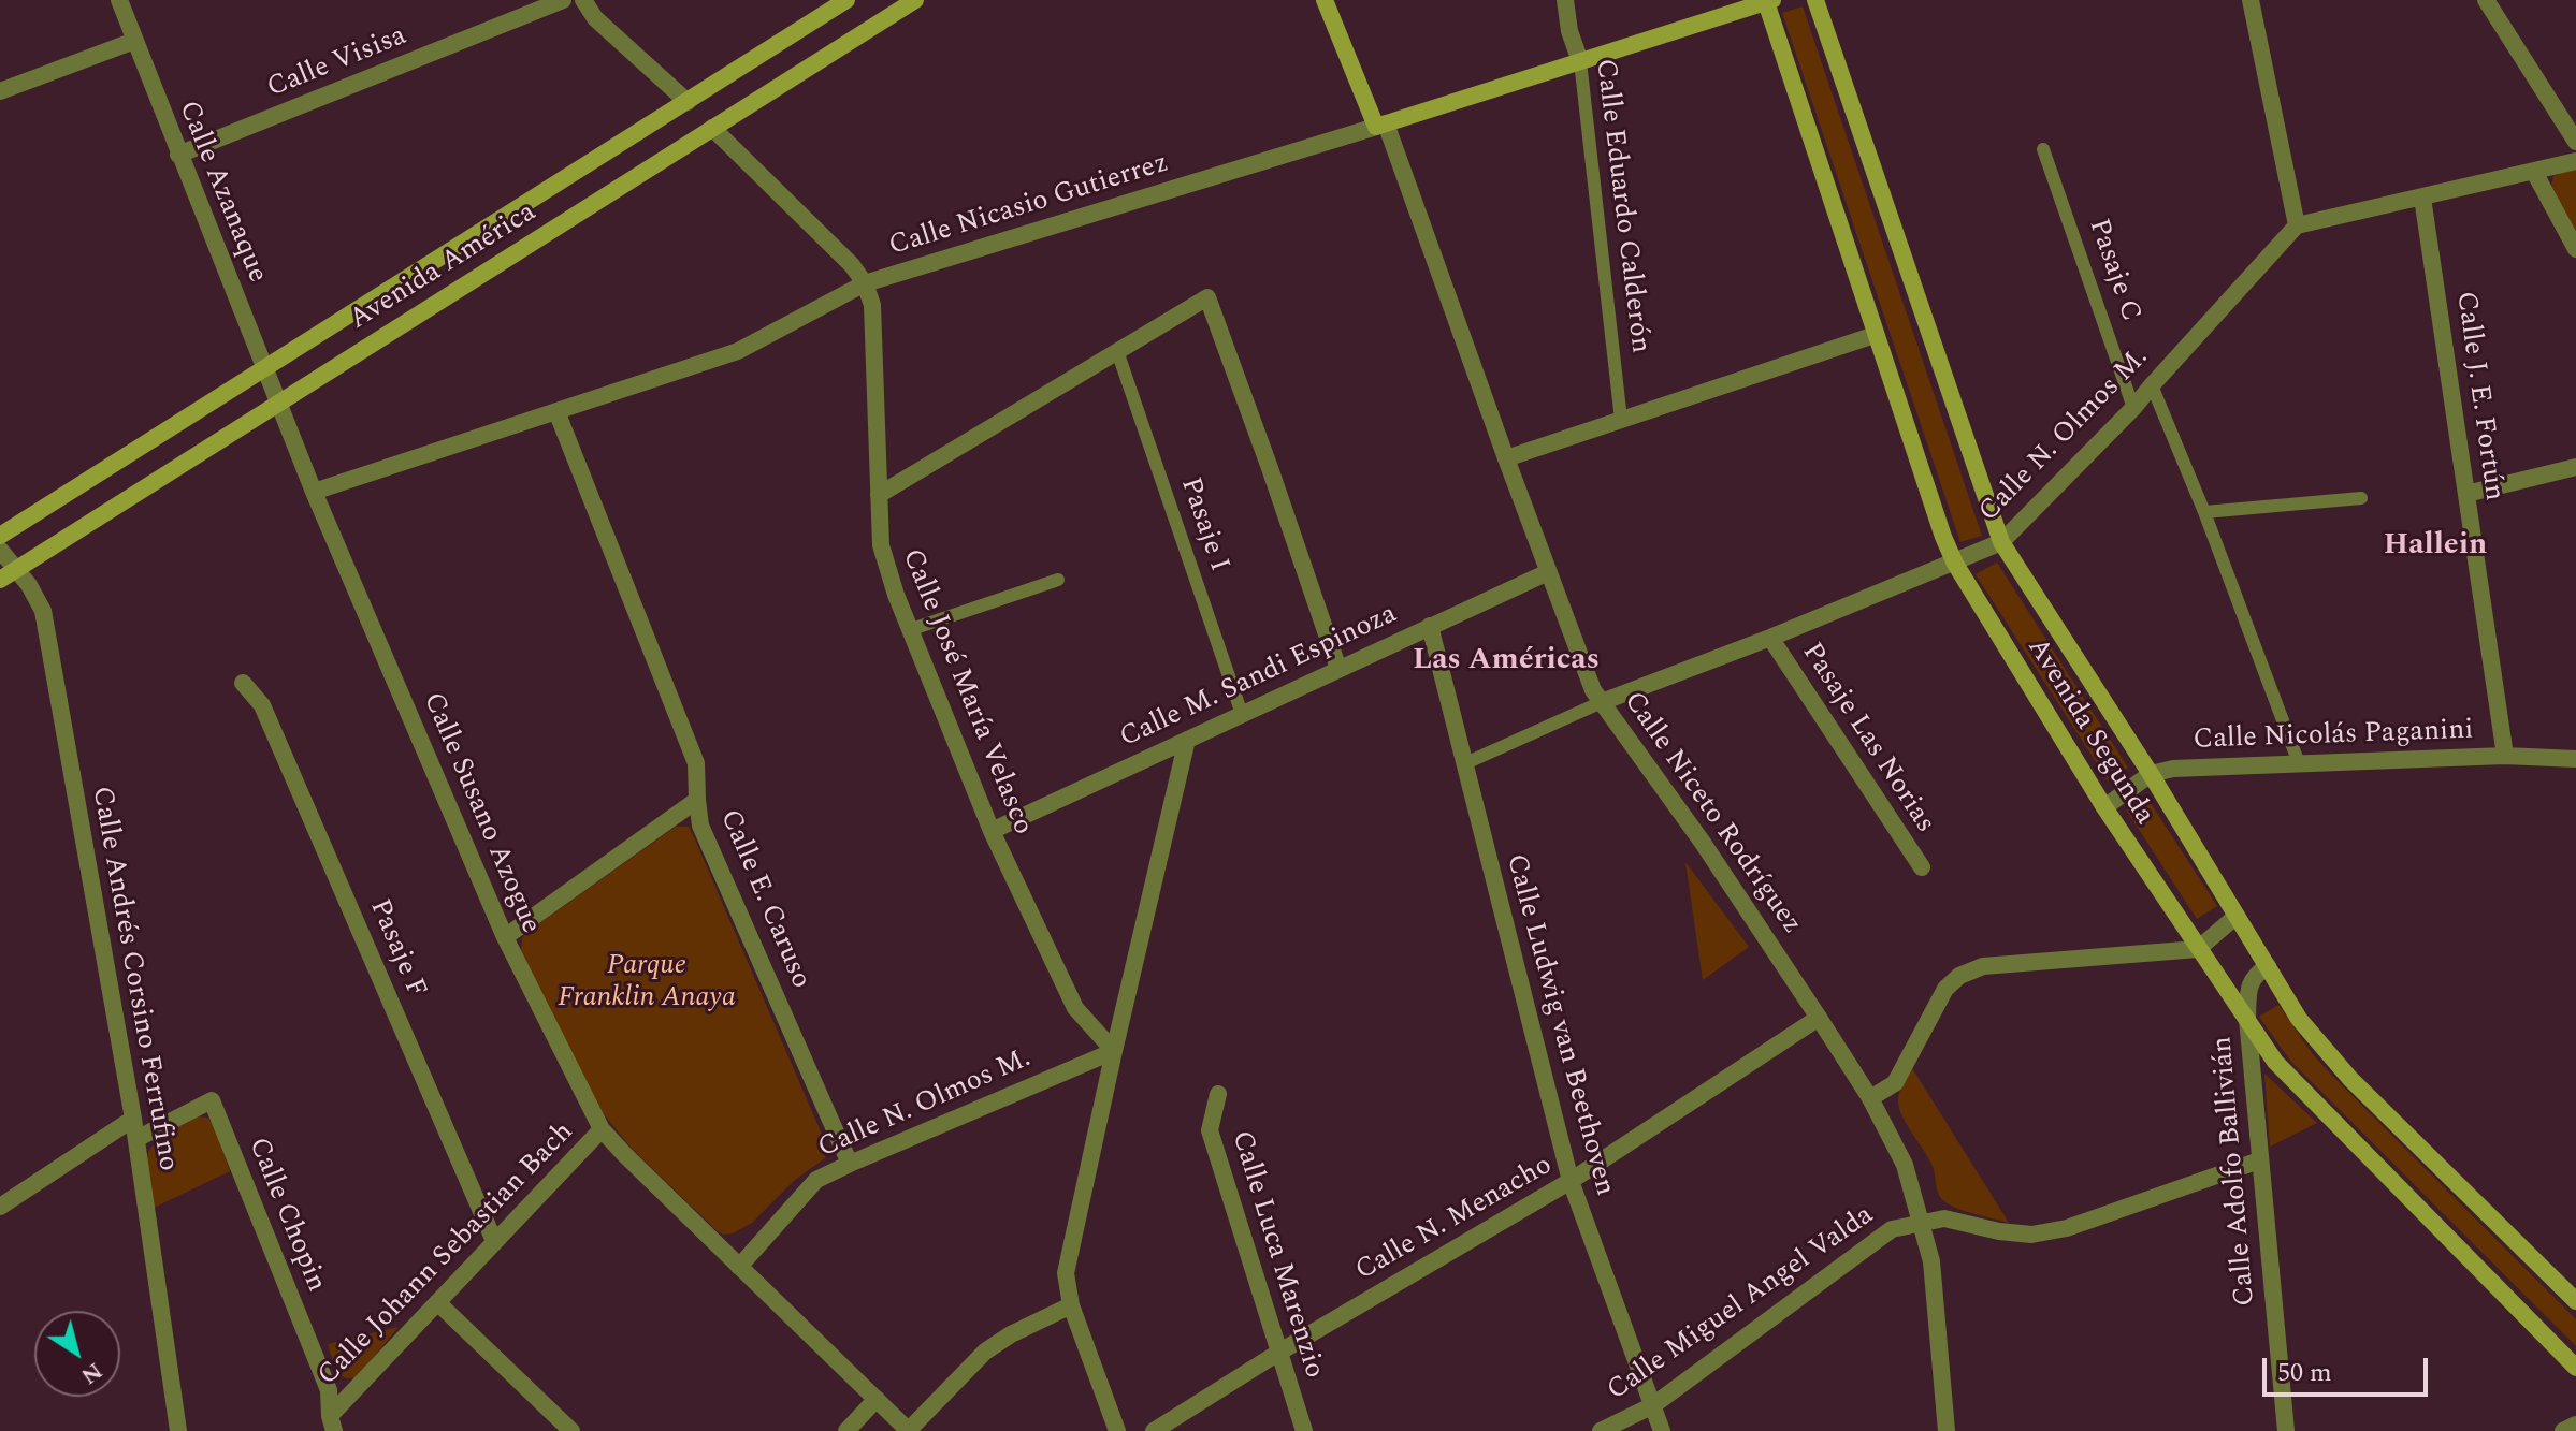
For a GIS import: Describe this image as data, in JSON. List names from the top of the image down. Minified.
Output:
{"streets":{"main road":["Calle Nicasio Gutierrez","Avenida América","Avenida Segunda","Calle Niceto Rodríguez"],"street":["Calle Visisa","Calle Azanaque","Calle Eduardo Calderón","Calle J. E. Fortún","Calle N. Olmos M.","Calle M. Sandi Espinoza","Calle José María Velasco","Calle Nicolás Paganini","Pasaje Las Norias","Calle Susano Azogue","Calle E. Caruso","Pasaje F","Calle Andrés Corsino Ferrufino","Calle Ludwig van Beethoven","Calle Adolfo Ballivián","Calle Chopin","Calle N. Menacho","Calle Johann Sebastian Bach","Calle Luca Marenzio","Calle Miguel Angel Valda"],"lane":["Pasaje C","Pasaje I"]},"crossings":[["Calle Visisa","Calle Azanaque"],["Calle Azanaque","Avenida América"],["Calle Azanaque","Calle Susano Azogue"],["Calle Nicasio Gutierrez","Calle Eduardo Calderón"],["Calle Nicasio Gutierrez","Calle José María Velasco"],["Calle Nicasio Gutierrez","Avenida Segunda"],["Calle Nicasio Gutierrez","Calle Susano Azogue"],["Calle Nicasio Gutierrez","Calle Niceto Rodríguez"],["Calle Nicasio Gutierrez","Calle E. Caruso"],["Avenida América","Calle José María Velasco"],["Avenida América","Calle Susano Azogue"],["Avenida América","Calle Andrés Corsino Ferrufino"],["Pasaje C","Calle N. Olmos M."],["Calle J. E. Fortún","Calle Nicolás Paganini"],["Calle N. Olmos M.","Calle José María Velasco"],["Calle N. Olmos M.","Avenida Segunda"],["Calle N. Olmos M.","Pasaje Las Norias"],["Calle N. Olmos M.","Calle Susano Azogue"],["Calle N. Olmos M.","Calle Niceto Rodríguez"],["Calle N. Olmos M.","Calle E. Caruso"],["Calle N. Olmos M.","Calle Ludwig van Beethoven"],["Pasaje I","Calle M. Sandi Espinoza"],["Calle M. Sandi Espinoza","Calle José María Velasco"],["Calle M. Sandi Espinoza","Calle Niceto Rodríguez"],["Calle M. Sandi Espinoza","Calle Ludwig van Beethoven"],["Avenida Segunda","Calle Nicolás Paganini"],["Avenida Segunda","Calle Adolfo Ballivián"],["Calle Susano Azogue","Calle Johann Sebastian Bach"],["Calle Niceto Rodríguez","Calle N. Menacho"],["Calle Niceto Rodríguez","Calle Miguel Angel Valda"],["Pasaje F","Calle Johann Sebastian Bach"],["Calle Andrés Corsino Ferrufino","Calle Chopin"],["Calle Ludwig van Beethoven","Calle N. Menacho"],["Calle Ludwig van Beethoven","Calle Miguel Angel Valda"],["Calle Adolfo Ballivián","Calle Miguel Angel Valda"],["Calle Chopin","Calle Johann Sebastian Bach"],["Calle N. Menacho","Calle Luca Marenzio"]],"districts":["Hallein","Las Américas"],"parks":["Parque Franklin Anaya"],"scale_bar":"50 m","north":"bottom right"}
